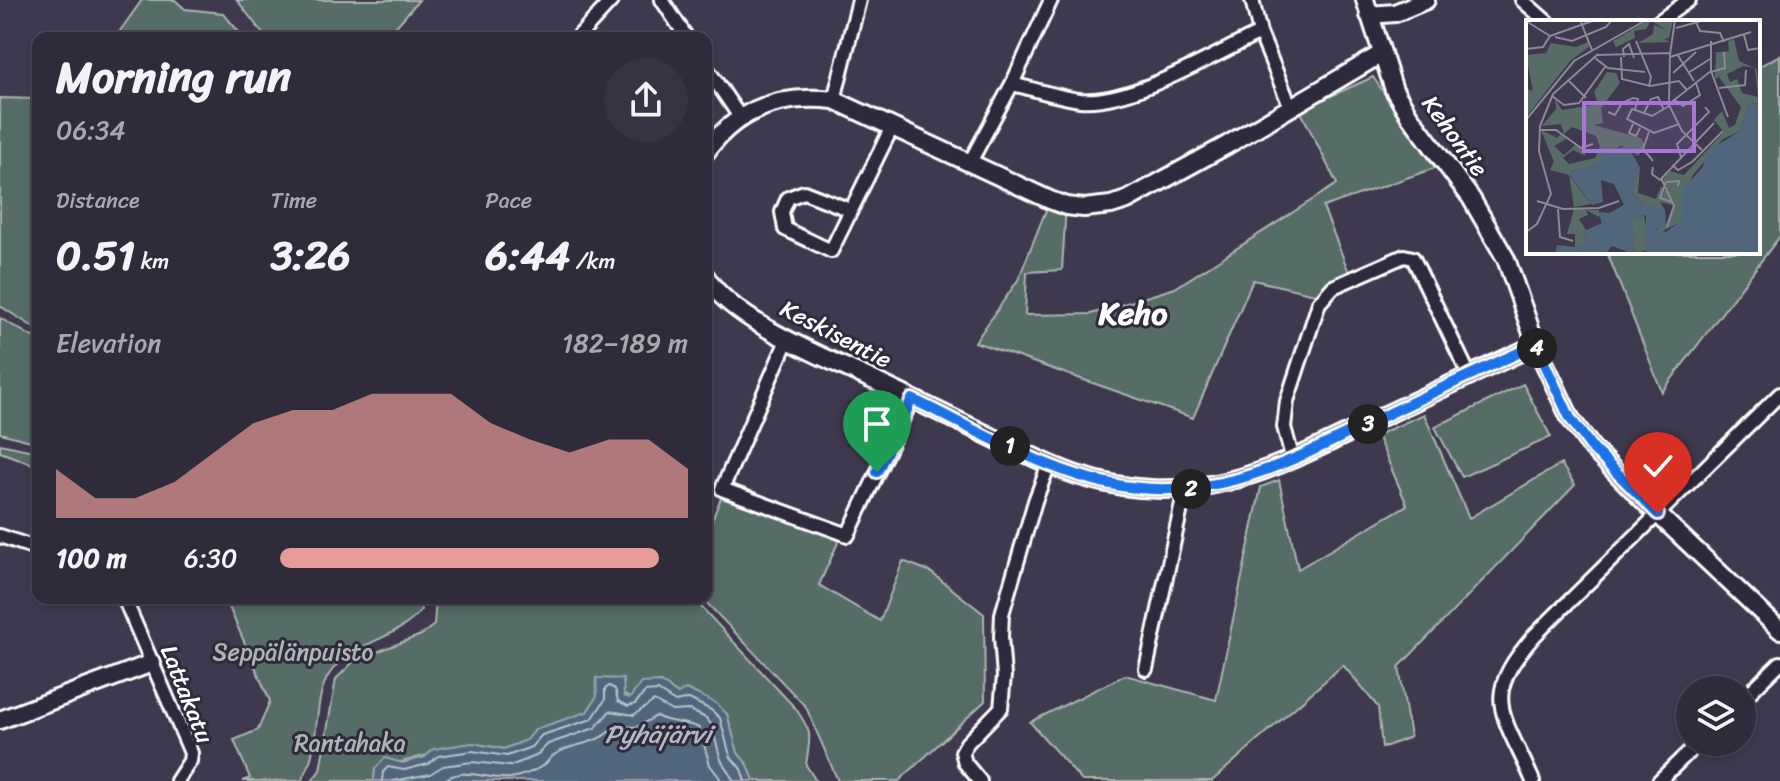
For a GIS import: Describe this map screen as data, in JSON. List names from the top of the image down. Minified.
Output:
{"streets":{"street":["Kehontie","Keskisentie","Lattakatu"]},"crossings":[["Kehontie","Keskisentie"]],"districts":["Keho"],"water":["Pyhäjärvi"],"parks":["Seppälänpuisto","Rantahaka"],"page":{"heading":["Morning run","06:34"],"stats":[["Distance","0.51 km"],["Time","3:26"],["Pace","6:44 /km"]],"chart":["Elevation","182–189 m"],"pins":["4","3","1","2"],"list":[{"name":"100 m","note":"6:30"}]}}
